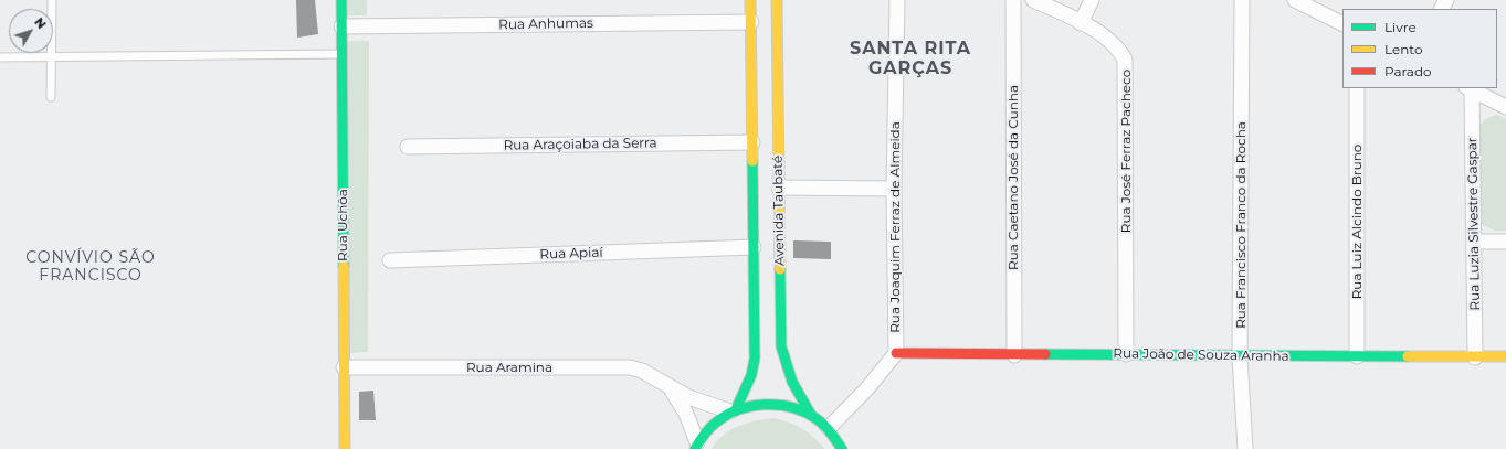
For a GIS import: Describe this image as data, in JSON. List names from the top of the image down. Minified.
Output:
{"streets":{"street":["Rua Anhumas","Rua Araçoiaba da Serra","Rua José Ferraz Pacheco","Rua Caetano José da Cunha","Avenida Taubaté","Rua Luiz Alcindo Bruno","Rua Luzia Silvestre Gaspar","Rua Uchôa","Rua Francisco Franco da Rocha","Rua Joaquim Ferraz de Almeida","Rua Apiaí","Rua João de Souza Aranha","Rua Aramina"]},"crossings":[["Rua Anhumas","Avenida Taubaté"],["Rua Anhumas","Rua Uchôa"],["Rua Araçoiaba da Serra","Avenida Taubaté"],["Rua José Ferraz Pacheco","Rua João de Souza Aranha"],["Rua Caetano José da Cunha","Rua João de Souza Aranha"],["Avenida Taubaté","Rua Apiaí"],["Avenida Taubaté","Rua Aramina"],["Rua Luiz Alcindo Bruno","Rua João de Souza Aranha"],["Rua Luzia Silvestre Gaspar","Rua João de Souza Aranha"],["Rua Uchôa","Rua Aramina"],["Rua Francisco Franco da Rocha","Rua João de Souza Aranha"],["Rua Joaquim Ferraz de Almeida","Rua João de Souza Aranha"]],"districts":["SANTA RITA GARÇAS","CONVÍVIO SÃO FRANCISCO"],"legend":["Livre","Lento","Parado"],"north":"top right"}
